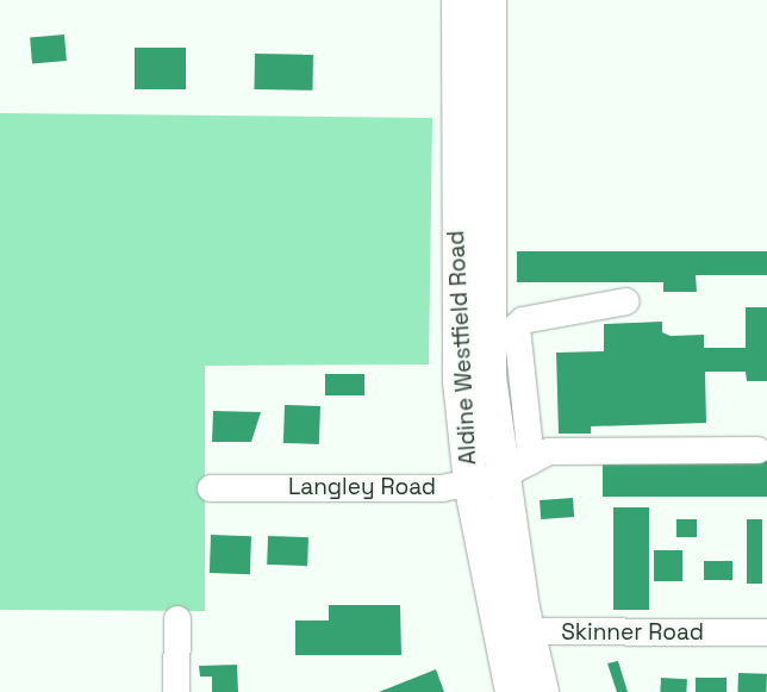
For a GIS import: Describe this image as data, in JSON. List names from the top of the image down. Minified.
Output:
{"streets":{"main road":["Aldine Westfield Road"],"street":["Langley Road","Skinner Road"]},"crossings":[["Aldine Westfield Road","Langley Road"],["Aldine Westfield Road","Skinner Road"]]}
